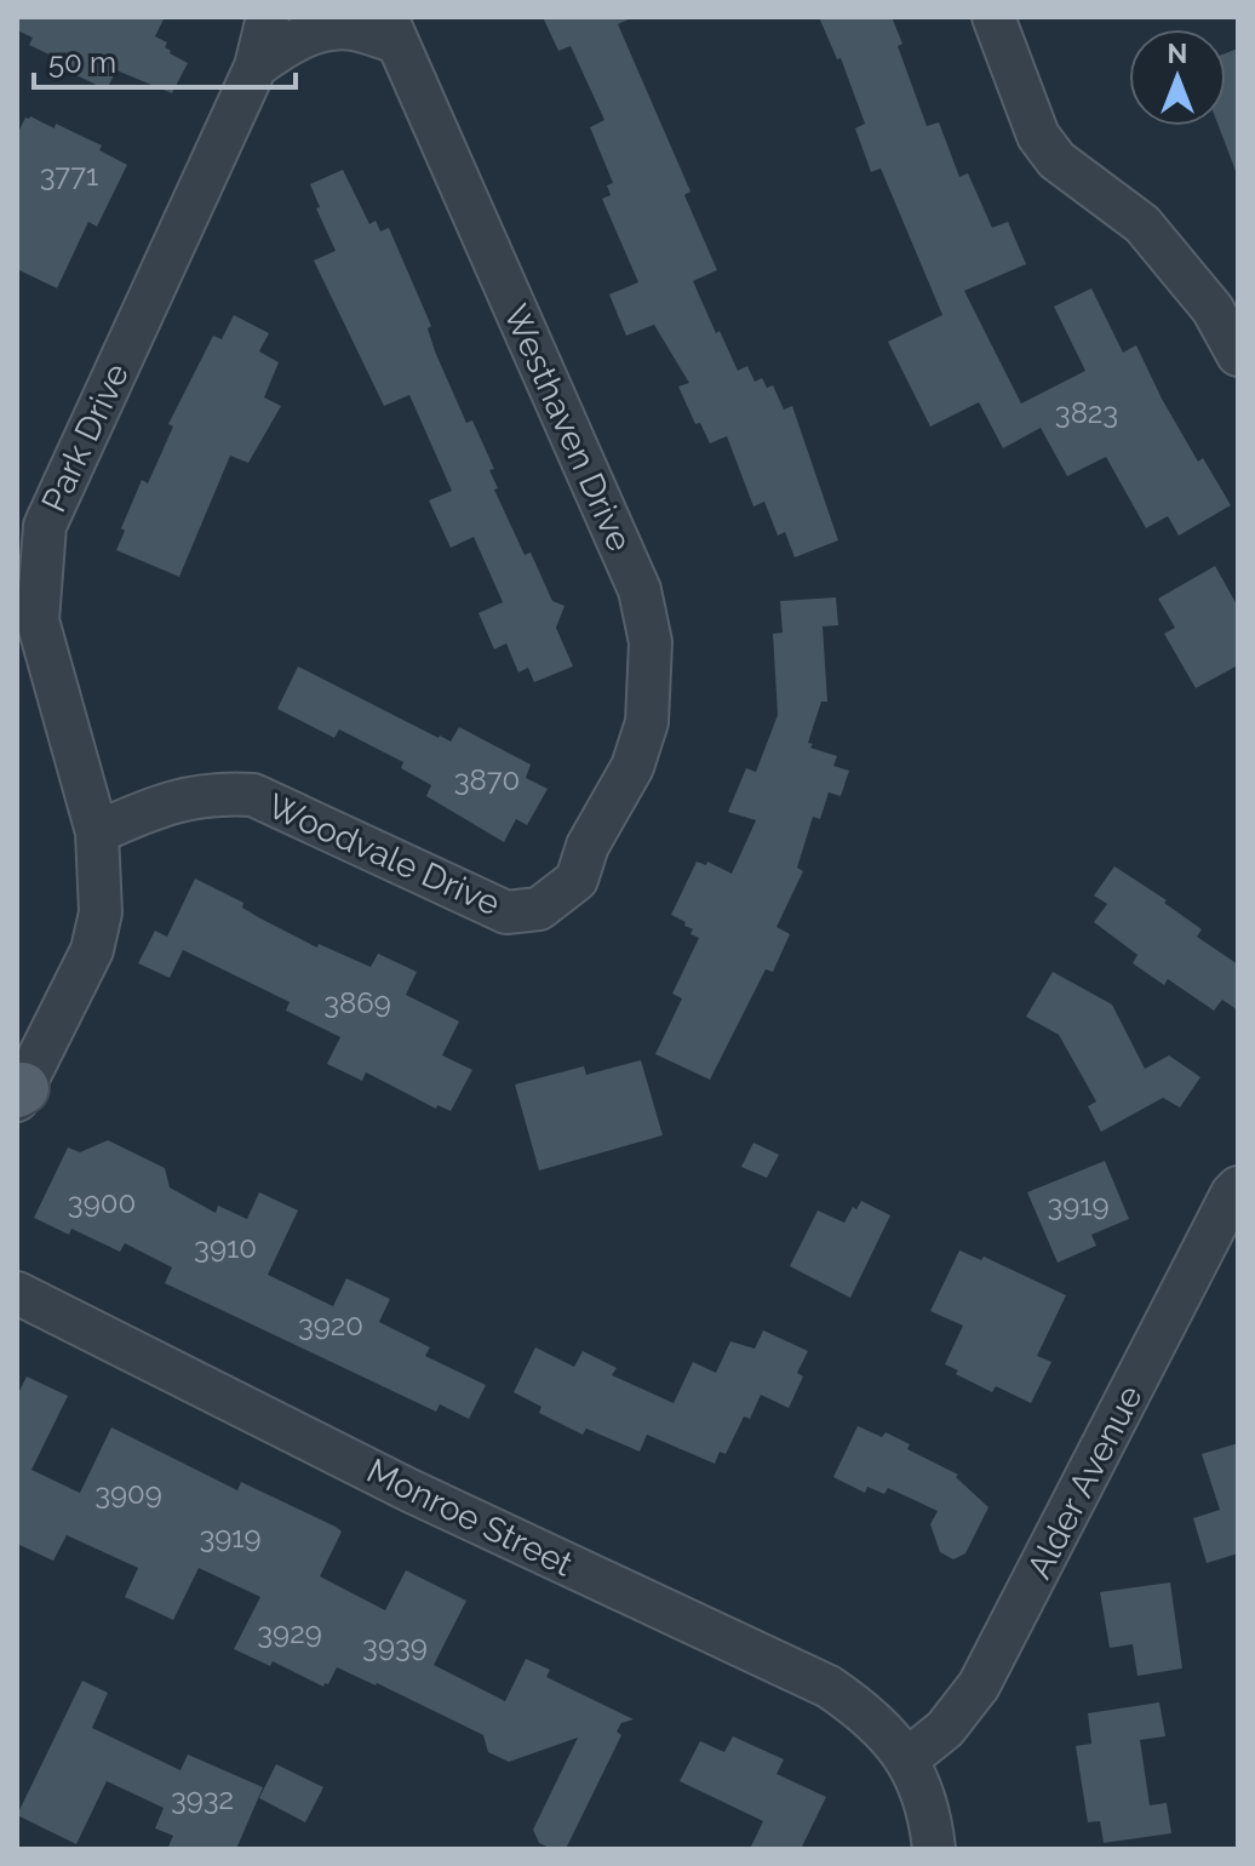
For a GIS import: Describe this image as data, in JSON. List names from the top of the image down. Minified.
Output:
{"streets":{"street":["Westhaven Drive","Park Drive","Woodvale Drive","Alder Avenue","Monroe Street"]},"crossings":[["Westhaven Drive","Woodvale Drive"],["Park Drive","Woodvale Drive"],["Alder Avenue","Monroe Street"]],"house_numbers":["3771","3823","3870","3869","3900","3919","3910","3920","3909","3919","3929","3939","3932"],"scale_bar":"50 m","north":"top"}
